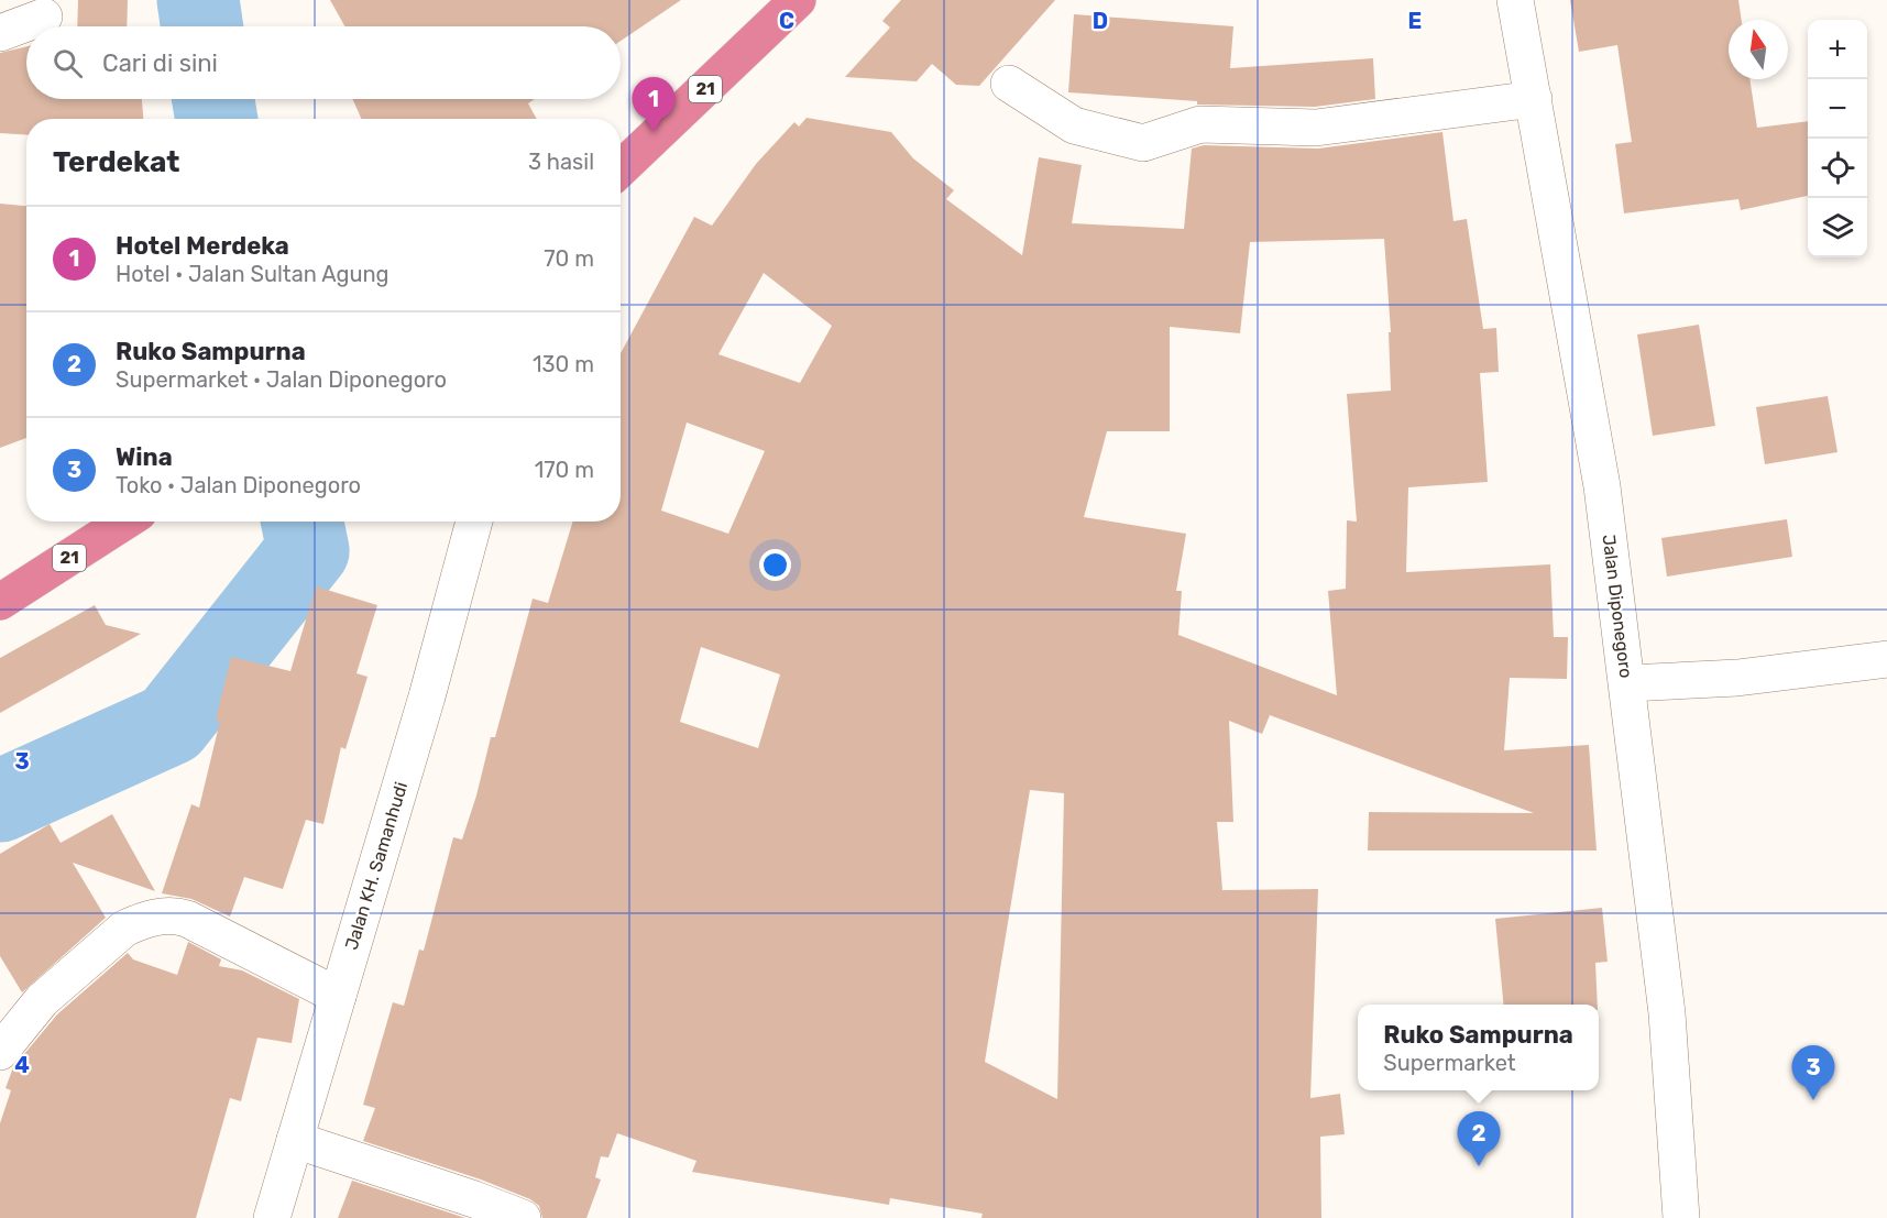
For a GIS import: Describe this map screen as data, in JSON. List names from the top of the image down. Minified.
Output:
{"streets":{"highway":["21"],"street":["Jalan Diponegoro","Jalan KH. Samanhudi"]},"north":"top","page":{"map_buttons":["+","−"],"search":"Cari di sini","pins":["1","3","2"],"heading":["Terdekat","3 hasil"],"list":[{"mark":"1","name":"Hotel Merdeka","note":"Hotel · Jalan Sultan Agung","value":"70 m"},{"mark":"2","name":"Ruko Sampurna","note":"Supermarket · Jalan Diponegoro","value":"130 m"},{"mark":"3","name":"Wina","note":"Toko · Jalan Diponegoro","value":"170 m"}],"popup":["Ruko Sampurna","Supermarket"]},"grid":{"columns":["C","D","E"],"rows":["3","4"]}}
